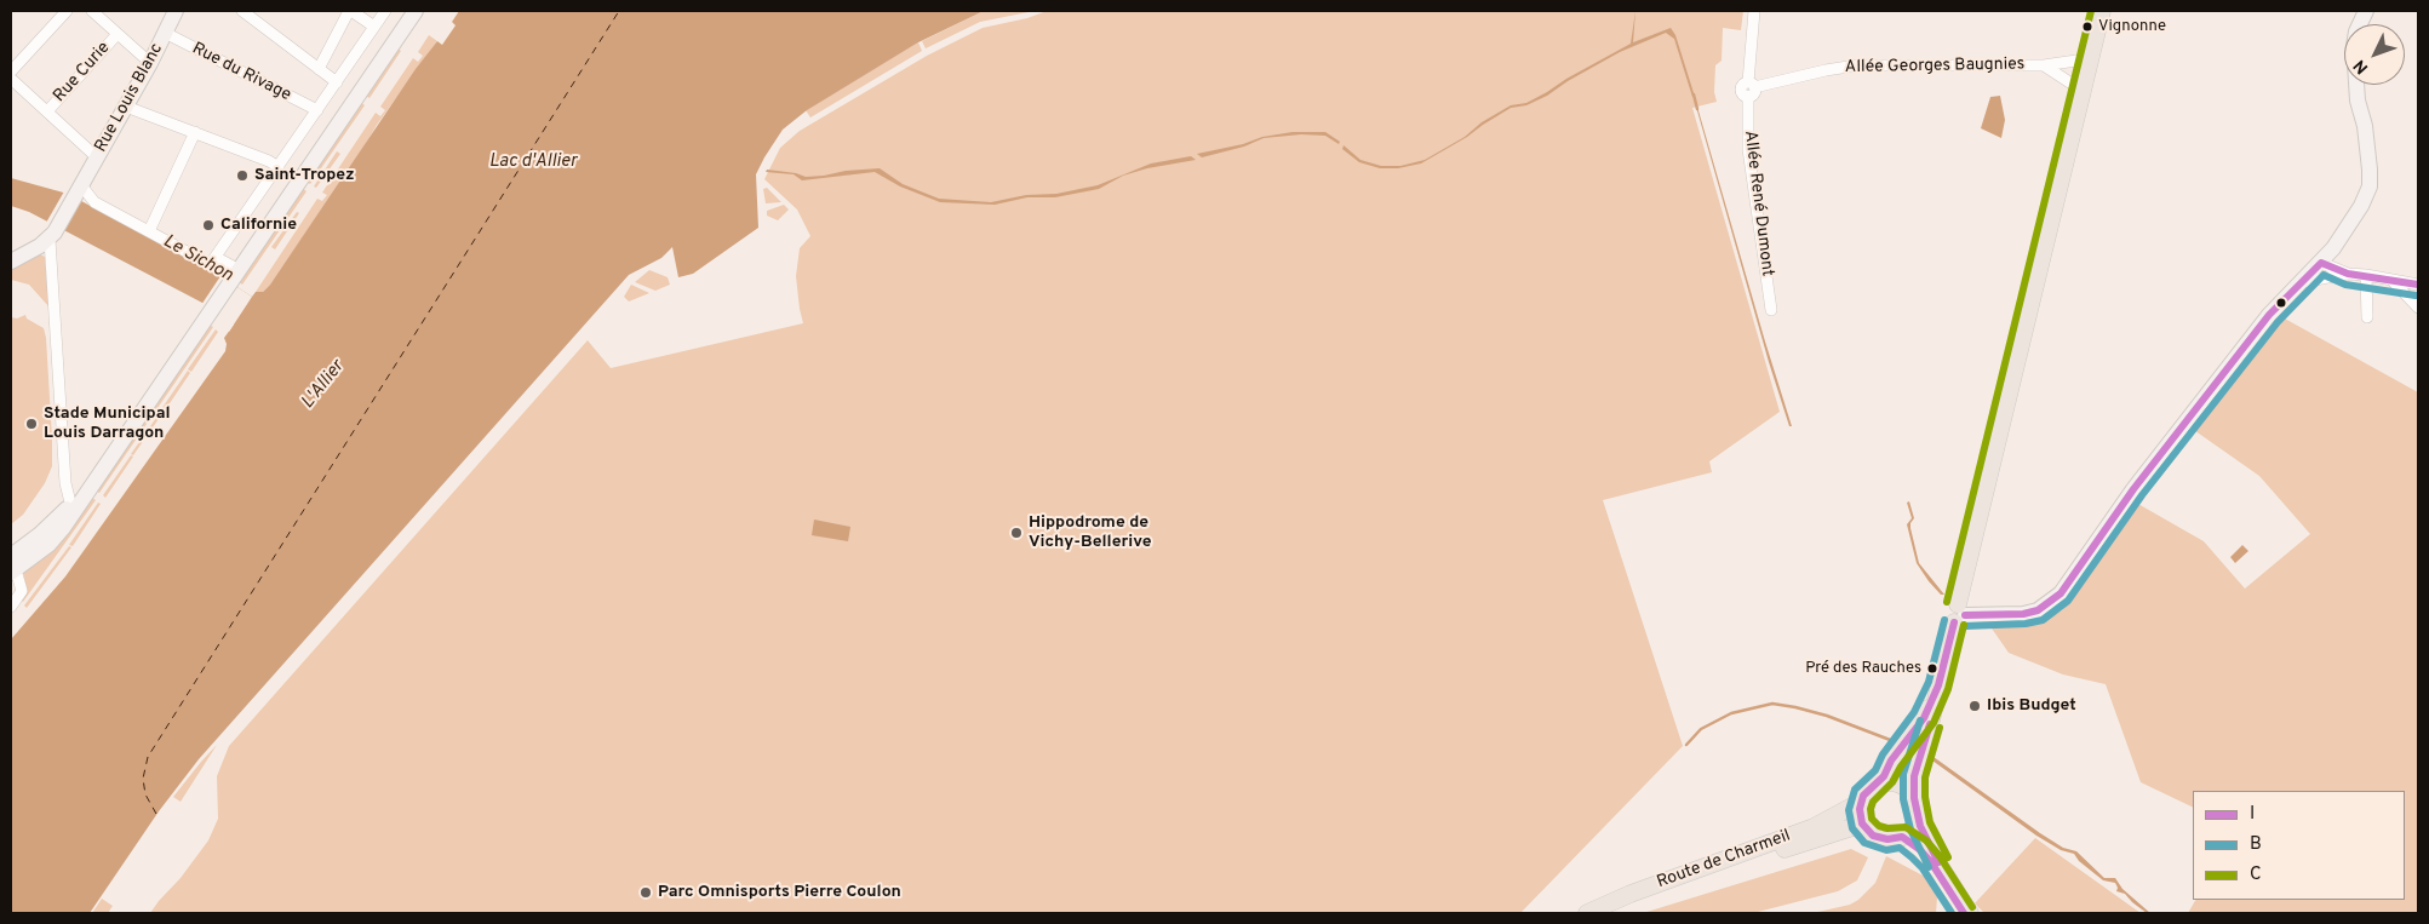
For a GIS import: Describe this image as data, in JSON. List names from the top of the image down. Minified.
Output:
{"streets":{"main road":["Rue Louis Blanc","Route de Charmeil"],"street":["Allée Georges Baugnies","Rue Curie","Rue du Rivage","Allée René Dumont"]},"crossings":[["Allée Georges Baugnies","Allée René Dumont"],["Rue du Rivage","Rue Louis Blanc"]],"water":["Lac d'Allier","Le Sichon","L'Allier"],"places":["Vignonne","Saint-Tropez","Californie","Stade Municipal Louis Darragon","Hippodrome de Vichy-Bellerive","Pré des Rauches","Ibis Budget","Parc Omnisports Pierre Coulon"],"lines":["transit line C","transit line I","transit line B"],"legend":["I","B","C"],"north":"bottom left"}
